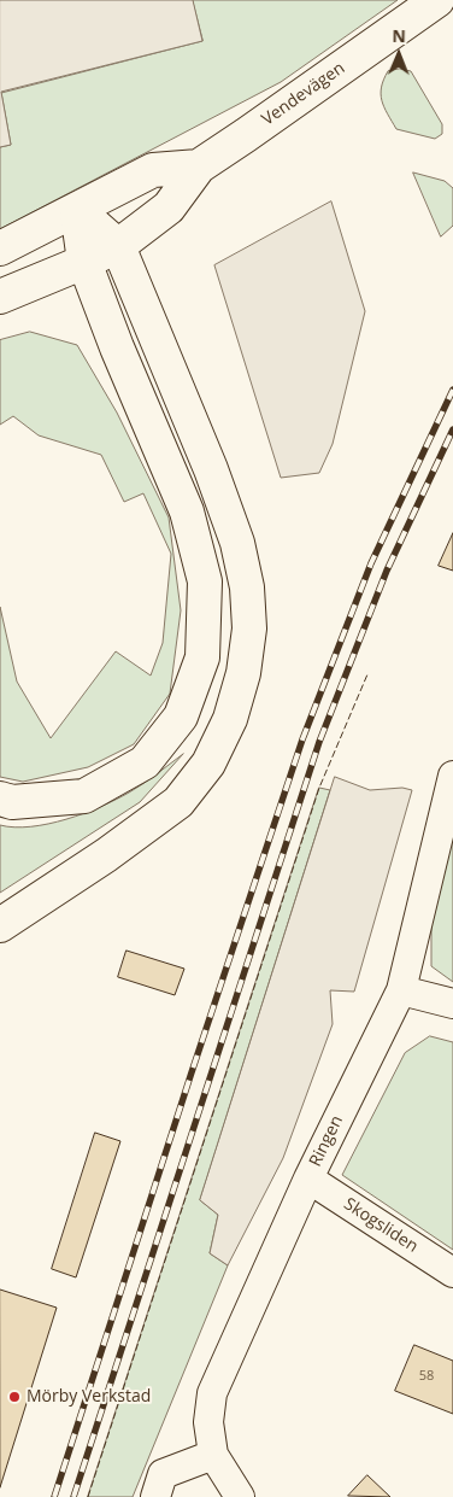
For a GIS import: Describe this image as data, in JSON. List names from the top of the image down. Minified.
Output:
{"streets":{"main road":["Vendevägen"],"street":["Ringen","Skogsliden"]},"crossings":[["Ringen","Skogsliden"]],"places":["Mörby Verkstad"],"house_numbers":["58"],"north":"top"}
